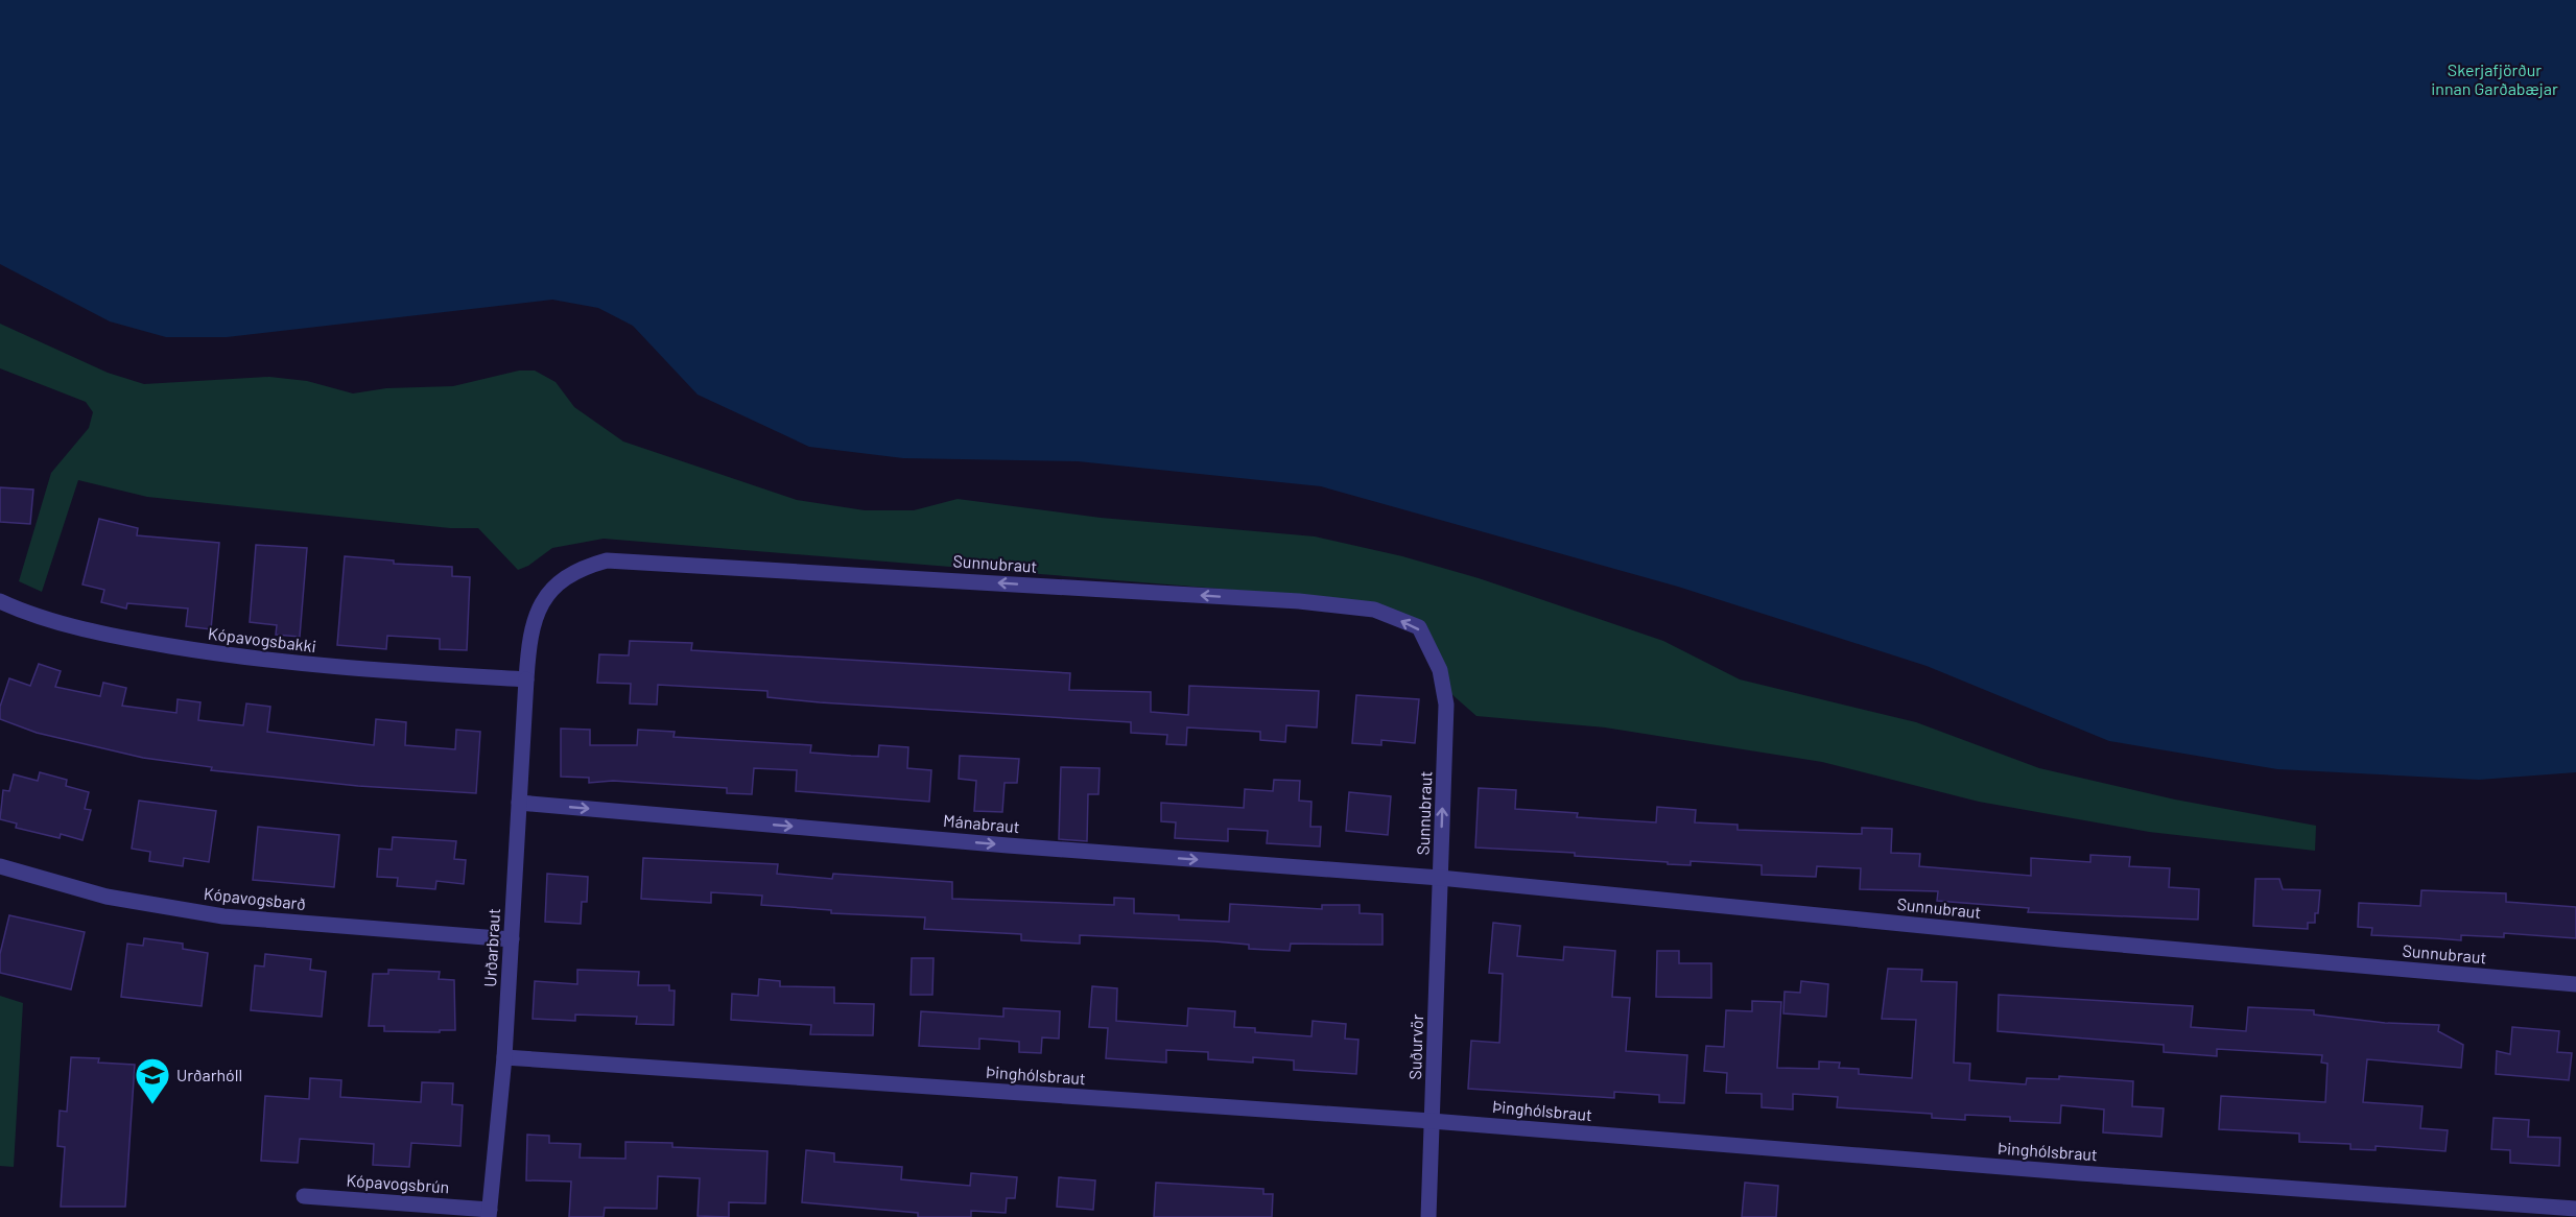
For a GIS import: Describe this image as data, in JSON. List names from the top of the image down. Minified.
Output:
{"streets":{"street":["Sunnubraut","Kópavogsbakki","Mánabraut","Kópavogsbarð","Urðarbraut","Suðurvör","Þinghólsbraut","Kópavogsbrún"]},"crossings":[["Sunnubraut","Kópavogsbakki"],["Sunnubraut","Mánabraut"],["Sunnubraut","Urðarbraut"],["Sunnubraut","Suðurvör"],["Kópavogsbakki","Urðarbraut"],["Mánabraut","Urðarbraut"],["Mánabraut","Suðurvör"],["Kópavogsbarð","Urðarbraut"],["Urðarbraut","Þinghólsbraut"],["Urðarbraut","Kópavogsbrún"],["Suðurvör","Þinghólsbraut"]],"one_way":["Mánabraut"],"parks":["Skerjafjörður innan Garðabæjar"],"places":{"school or university":["Urðarhóll"]}}
